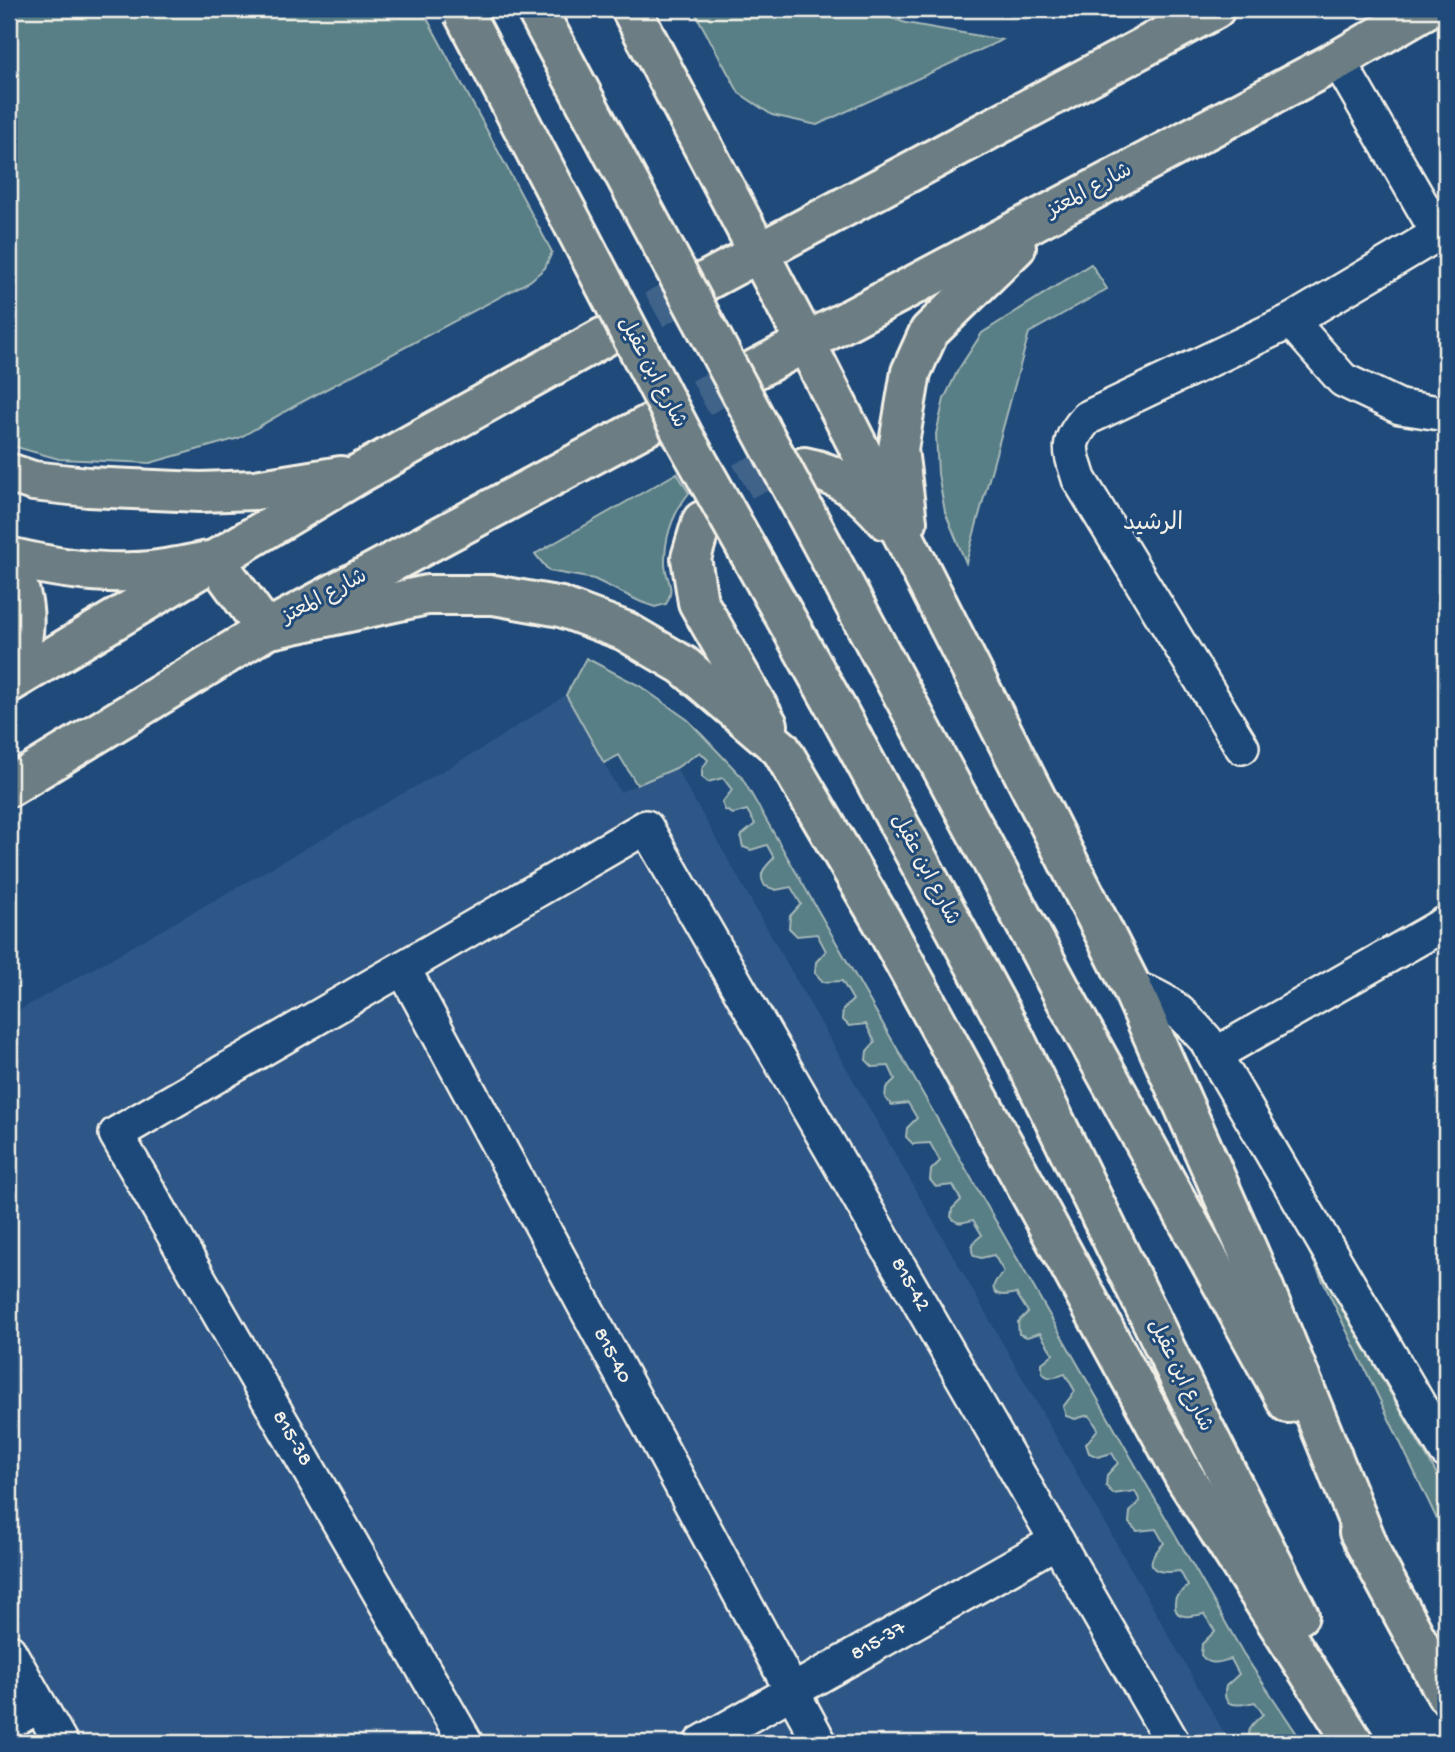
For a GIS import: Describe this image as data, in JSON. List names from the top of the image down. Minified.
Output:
{"streets":{"main road":["شارع المعتز","شارع ابن عقيل"],"street":["815-42","815-40","815-38","815-37"]},"crossings":[["815-42","815-40"],["815-42","815-38"],["815-42","815-37"],["815-40","815-38"],["815-40","815-37"]],"districts":["الرشيد"]}
